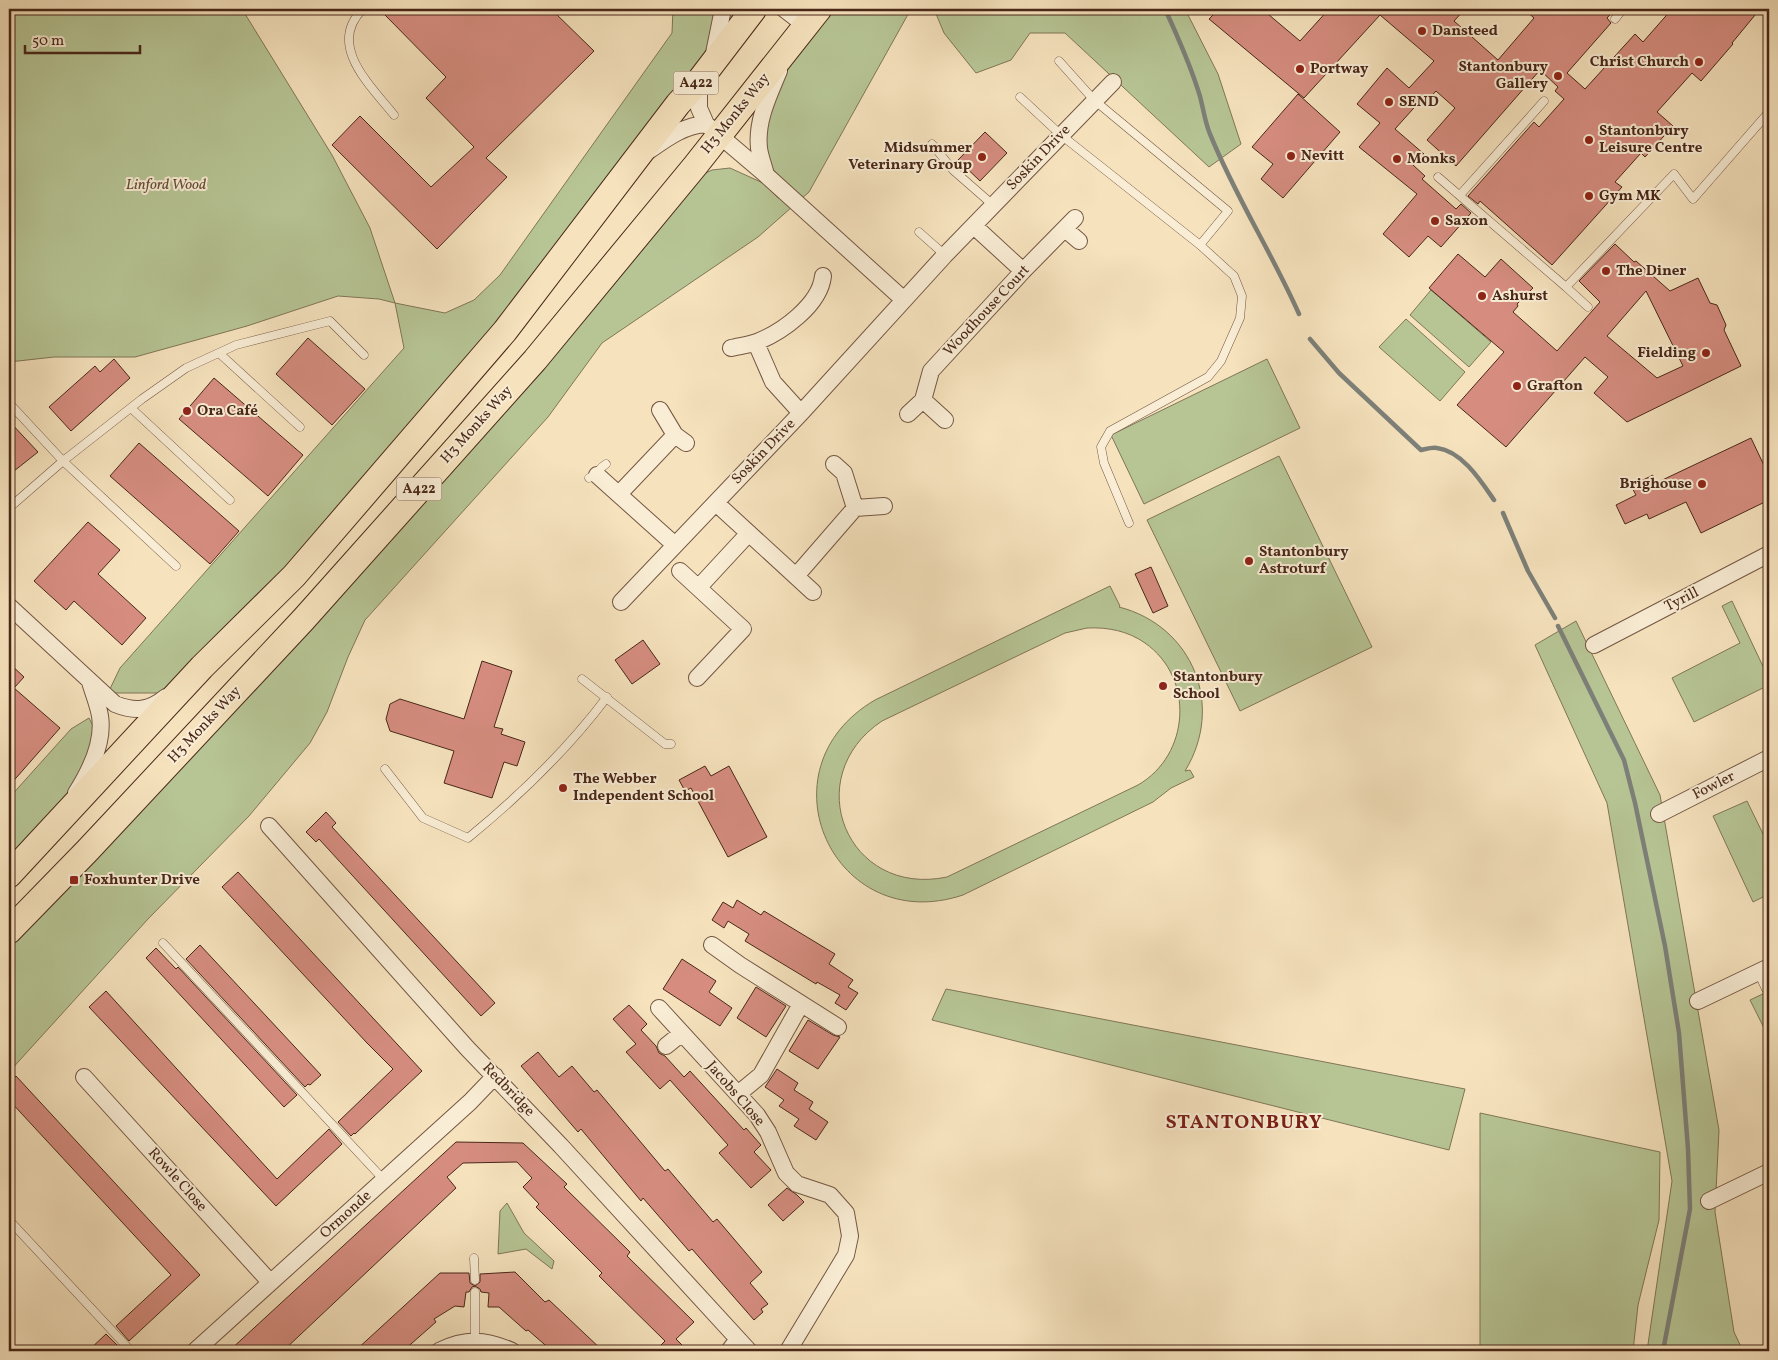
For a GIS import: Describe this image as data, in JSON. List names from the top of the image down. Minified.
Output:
{"streets":{"main road":["A422","H3 Monks Way"],"street":["Soskin Drive","Woodhouse Court","Tyrill","Fowler","Redbridge","Jacobs Close","Rowle Close","Ormonde"]},"crossings":[["Redbridge","Ormonde"],["Rowle Close","Ormonde"]],"districts":["STANTONBURY"],"parks":["Linford Wood"],"places":{"other":["Dansteed","Christ Church","Portway","Stantonbury Gallery","SEND","Stantonbury Leisure Centre","Nevitt","Midsummer Veterinary Group","Monks","Gym MK","Saxon","The Diner","Ashurst","Fielding","Grafton","Ora Café","Brighouse","Stantonbury Astroturf","Stantonbury School","The Webber Independent School"],"transit":["Foxhunter Drive"]},"scale_bar":"50 m"}
